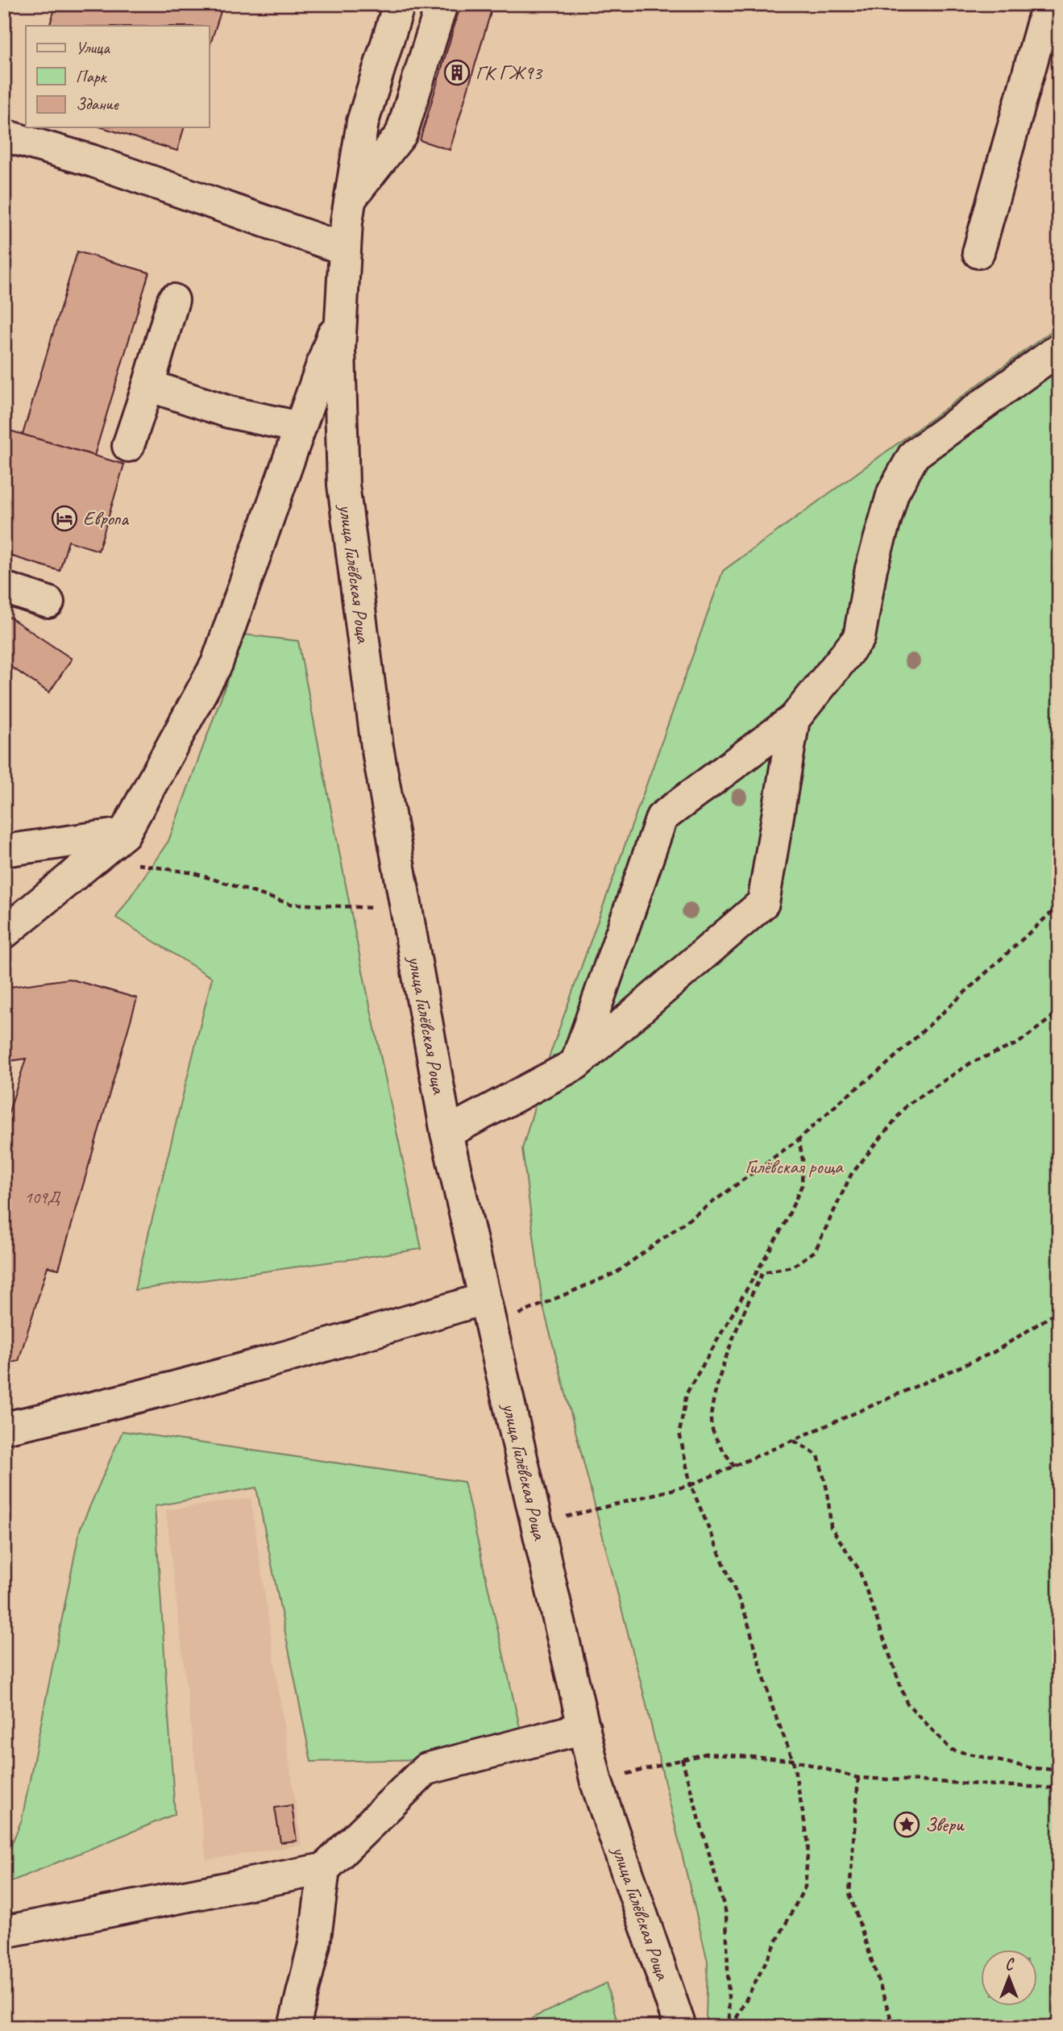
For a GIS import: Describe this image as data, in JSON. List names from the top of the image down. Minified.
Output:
{"streets":{"street":["улица Гилёвская Роща"]},"parks":["Гилёвская роща"],"places":{"building":["ГК ГЖ93"],"hotel":["Европа"],"place":["Звери"]},"house_numbers":["109Д"],"legend":["Улица","Парк","Здание"],"north":"top"}
